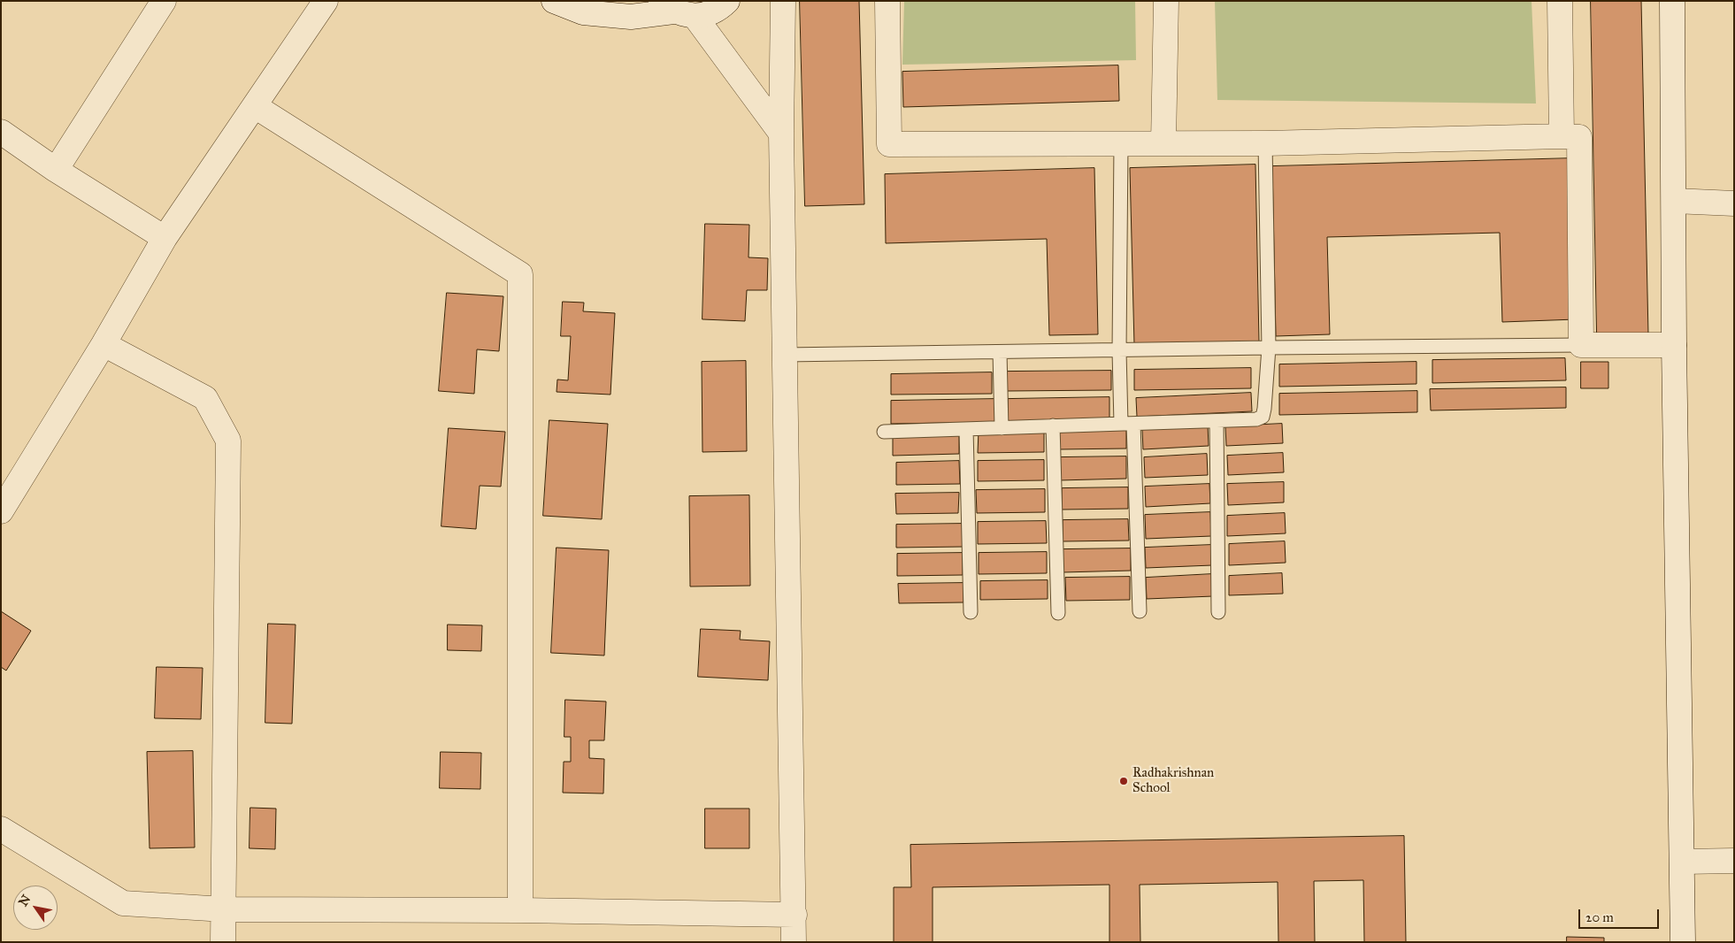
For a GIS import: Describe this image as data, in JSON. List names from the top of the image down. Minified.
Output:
{"places":["Radhakrishnan School"],"scale_bar":"20 m","north":"top left"}
